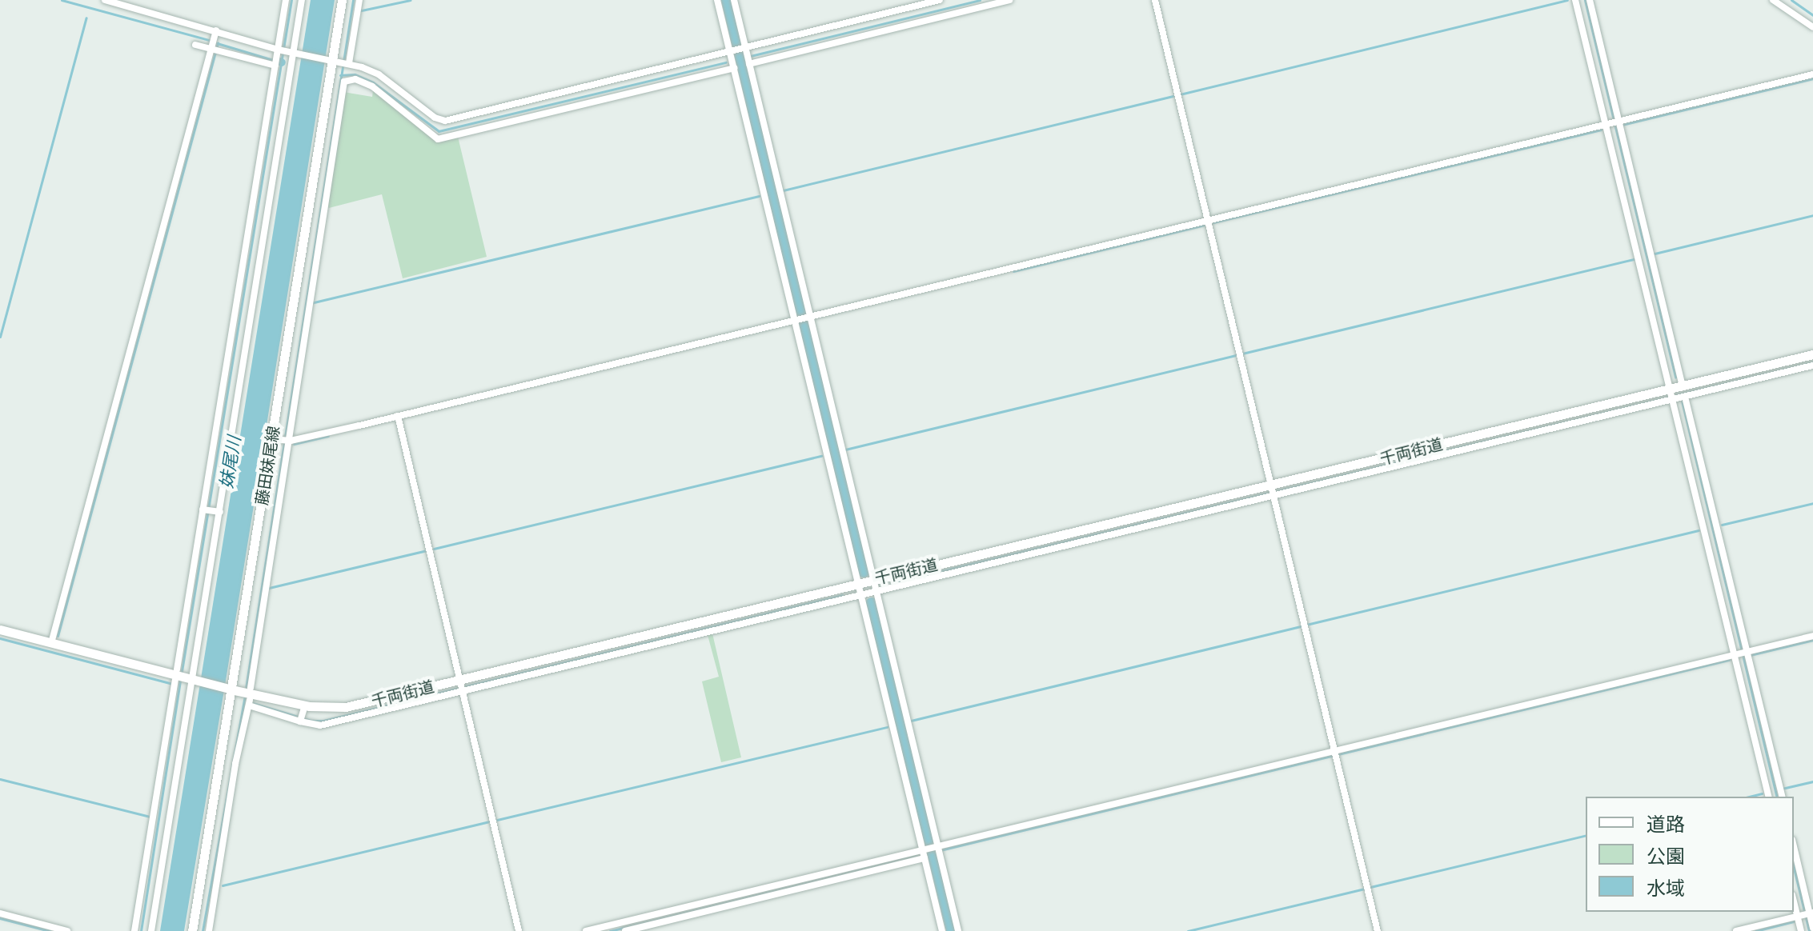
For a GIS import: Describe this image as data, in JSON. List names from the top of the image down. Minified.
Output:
{"streets":{"street":["千両街道","藤田妹尾線"]},"crossings":[["千両街道","藤田妹尾線"]],"water":["妹尾川"],"legend":["道路","公園","水域"]}
